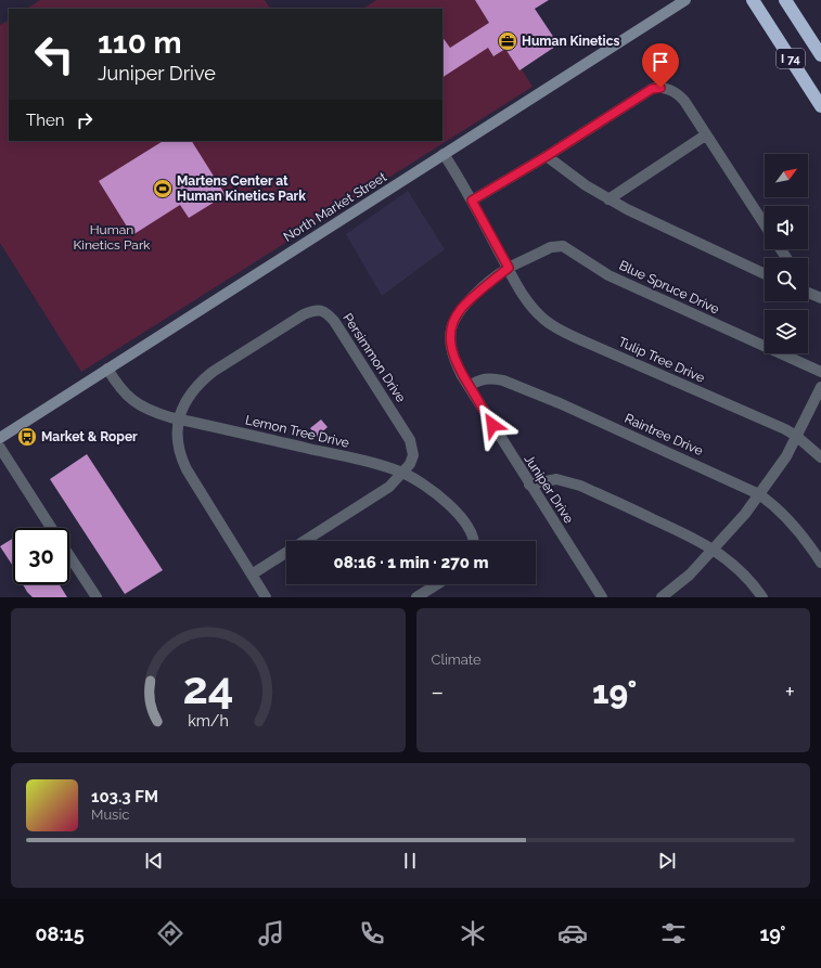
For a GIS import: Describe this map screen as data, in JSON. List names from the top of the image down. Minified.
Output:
{"streets":{"highway":["I 74"],"main road":["North Market Street"],"street":["Blue Spruce Drive","Persimmon Drive","Tulip Tree Drive","Lemon Tree Drive","Raintree Drive","Juniper Drive"]},"crossings":[["North Market Street","Lemon Tree Drive"],["Blue Spruce Drive","Tulip Tree Drive"],["Blue Spruce Drive","Juniper Drive"],["Persimmon Drive","Lemon Tree Drive"],["Tulip Tree Drive","Juniper Drive"],["Raintree Drive","Juniper Drive"]],"parks":["Human Kinetics Park"],"places":{"office":["Human Kinetics"],"sports":["Martens Center at Human Kinetics Park"],"bus stop":["Market & Roper"]},"north":"top right","page":{"turn":["110 m","Juniper Drive"],"then":"Then","limit":"30","trip":"08:16 · 1 min · 270 m","tile":"Climate","heat":["−","19°","+"],"song":["103.3 FM","Music"],"tabs":["08:15","19°"],"gauge":["24","km/h"]}}
